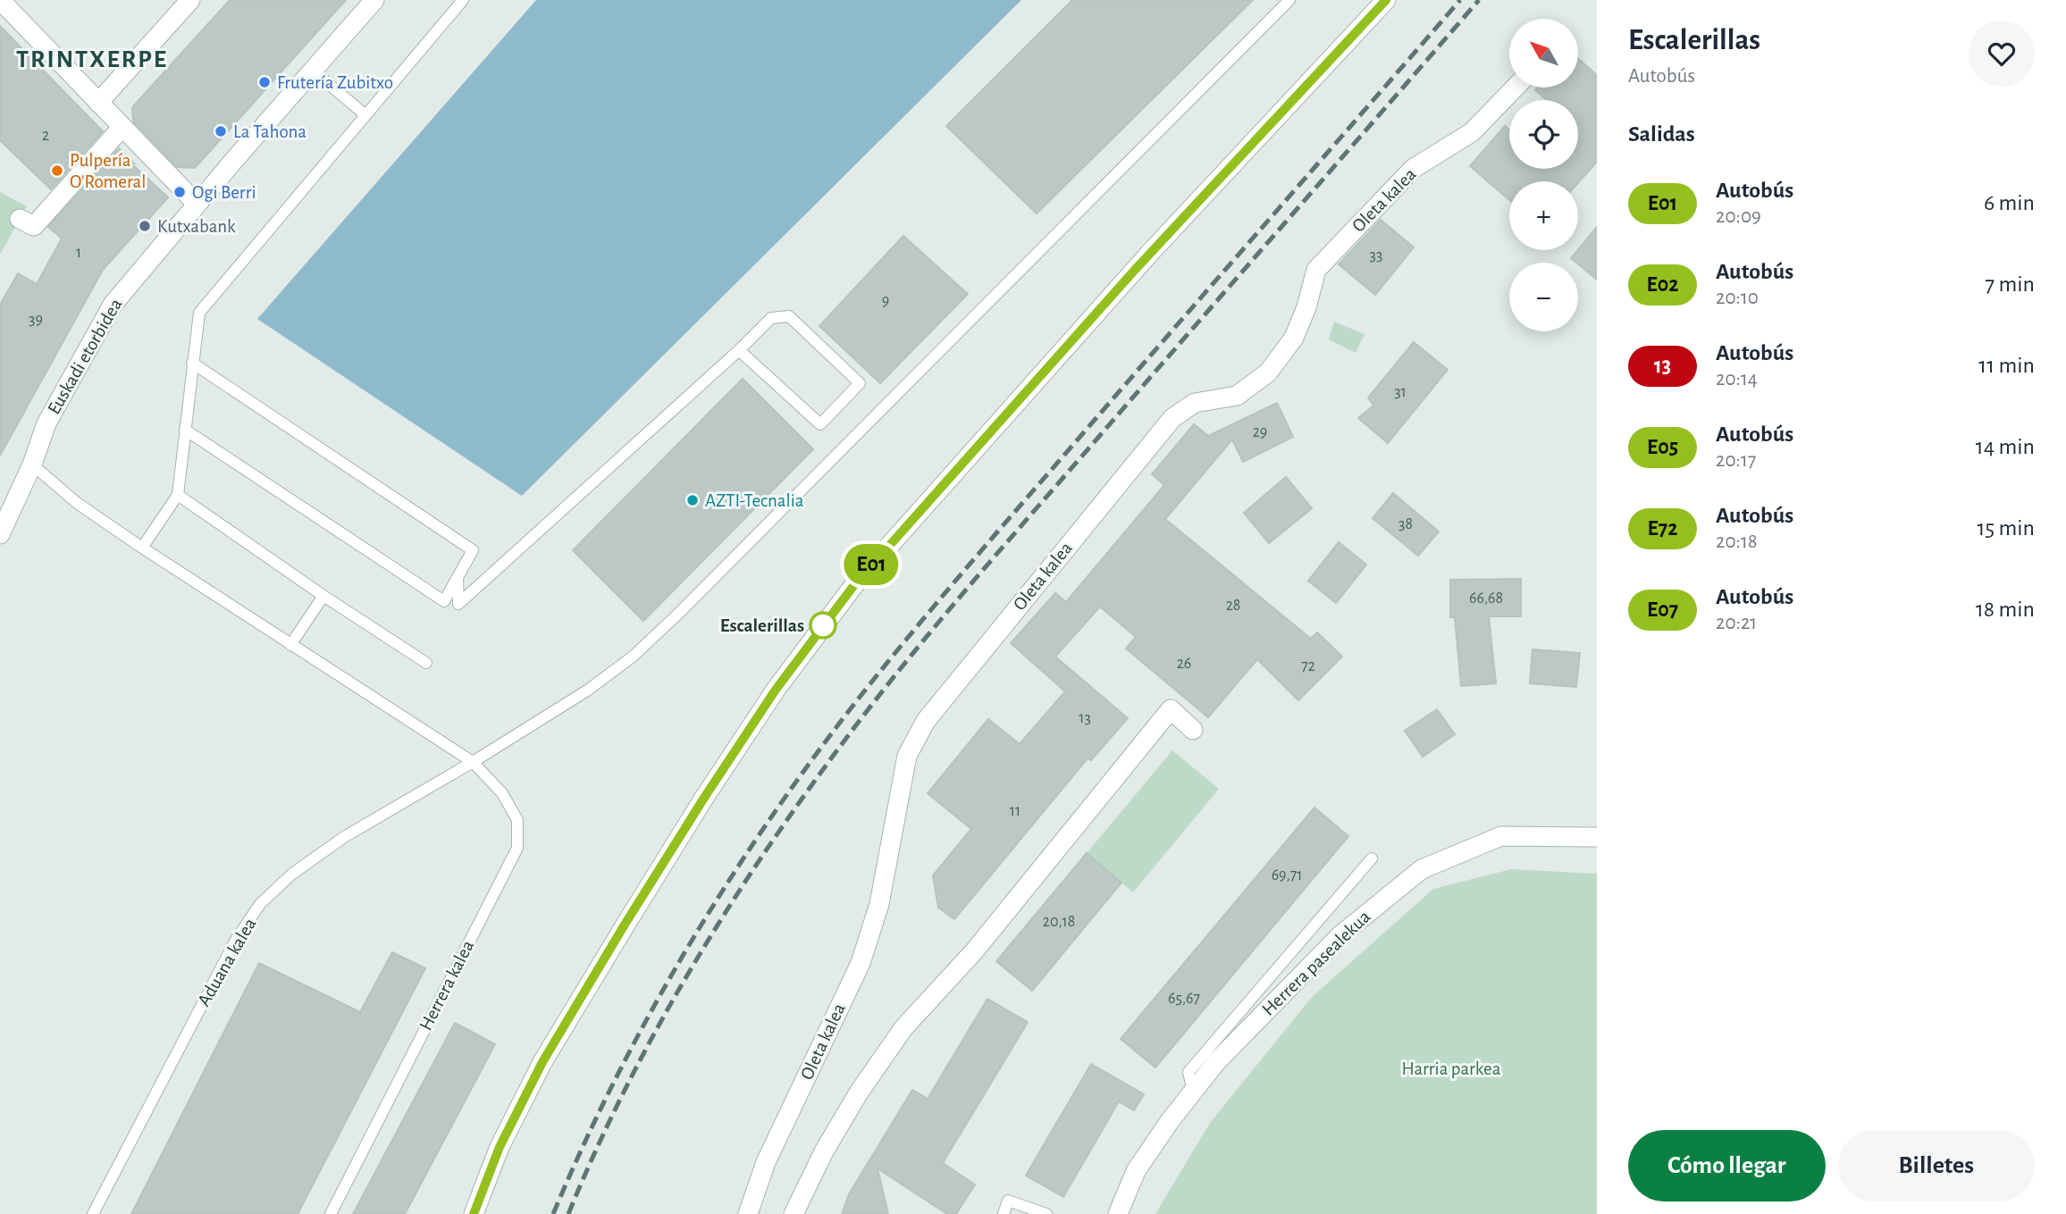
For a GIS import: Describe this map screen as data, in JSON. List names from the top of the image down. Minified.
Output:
{"streets":{"street":["Oleta kalea","Euskadi etorbidea","Herrera pasealekua"],"lane":["Aduana kalea","Herrera kalea"]},"crossings":[["Euskadi etorbidea","Herrera kalea"],["Aduana kalea","Herrera kalea"]],"districts":["TRINTXERPE"],"parks":["Harria parkea"],"places":["Frutería Zubitxo","La Tahona","Pulpería O'Romeral","Ogi Berri","Kutxabank","AZTI-Tecnalia","Escalerillas"],"lines":["bus line E01"],"house_numbers":["2","1","33","9","39","31","29","38","66,68","28","26","72","13","11","69,71","20,18","65,67"],"north":"top left","page":{"on_map":"E01","heading":[["Escalerillas","Autobús"],"Salidas"],"map_buttons":["+","−"],"list":[{"mark":"E01","name":"Autobús","note":"20:09","value":"6 min"},{"mark":"E02","name":"Autobús","note":"20:10","value":"7 min"},{"mark":"13","name":"Autobús","note":"20:14","value":"11 min"},{"mark":"E05","name":"Autobús","note":"20:17","value":"14 min"},{"mark":"E72","name":"Autobús","note":"20:18","value":"15 min"},{"mark":"E07","name":"Autobús","note":"20:21","value":"18 min"}],"buttons":["Cómo llegar","Billetes"]}}
